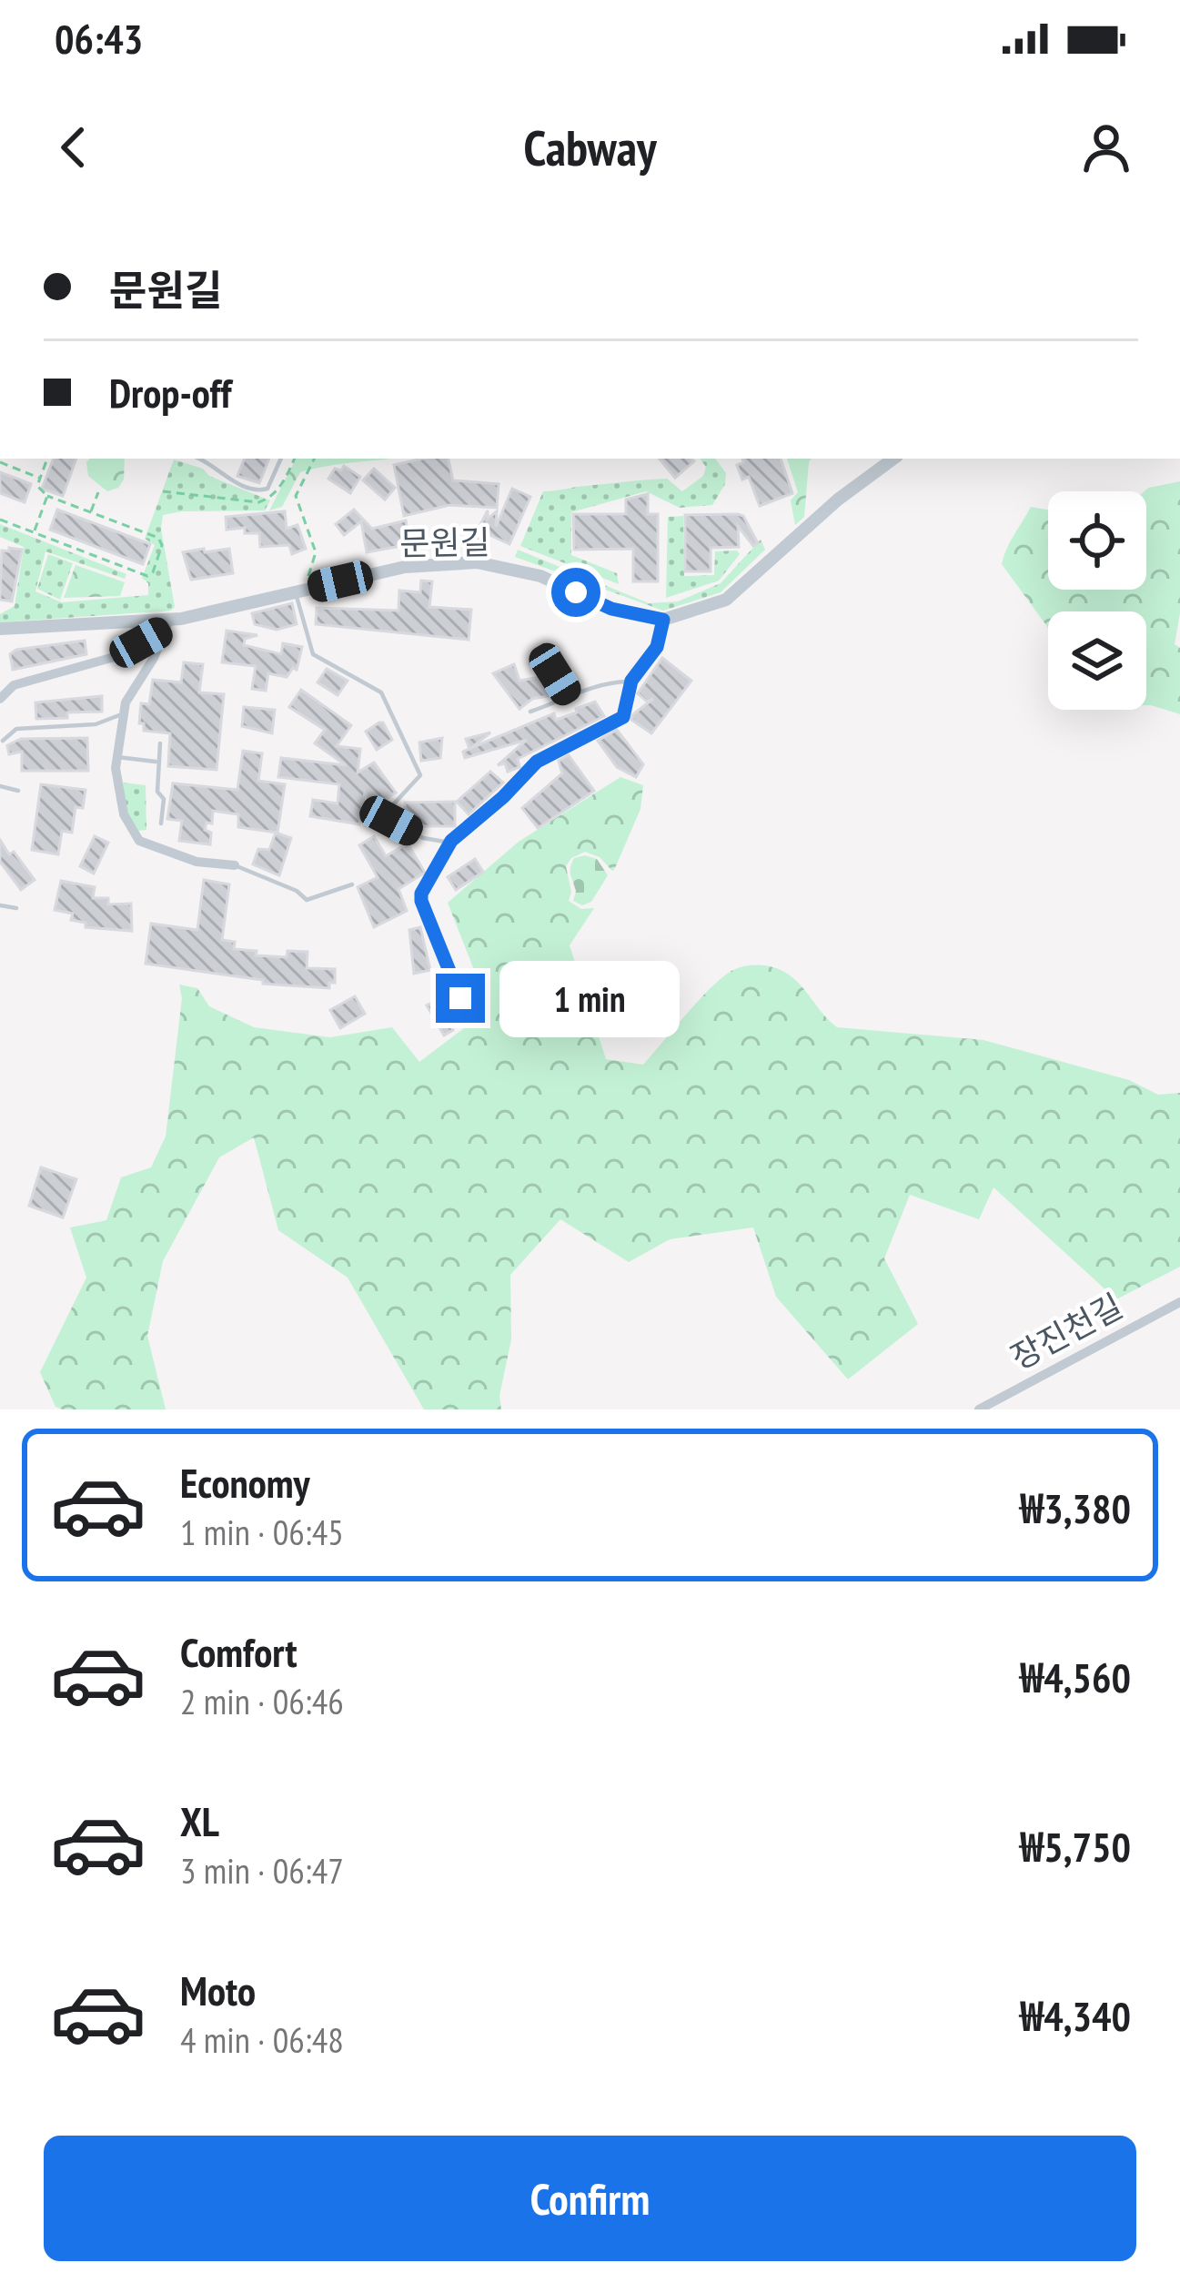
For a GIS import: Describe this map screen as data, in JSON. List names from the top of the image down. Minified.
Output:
{"streets":{"street":["문원길","장진천길"]},"page":{"status":"06:43","header":"Cabway","banner":["문원길","Drop-off"],"bubble":"1 min","list":[{"name":"Economy","note":"1 min · 06:45","value":"₩3,380"},{"name":"Comfort","note":"2 min · 06:46","value":"₩4,560"},{"name":"XL","note":"3 min · 06:47","value":"₩5,750"},{"name":"Moto","note":"4 min · 06:48","value":"₩4,340"}],"buttons":"Confirm"}}
